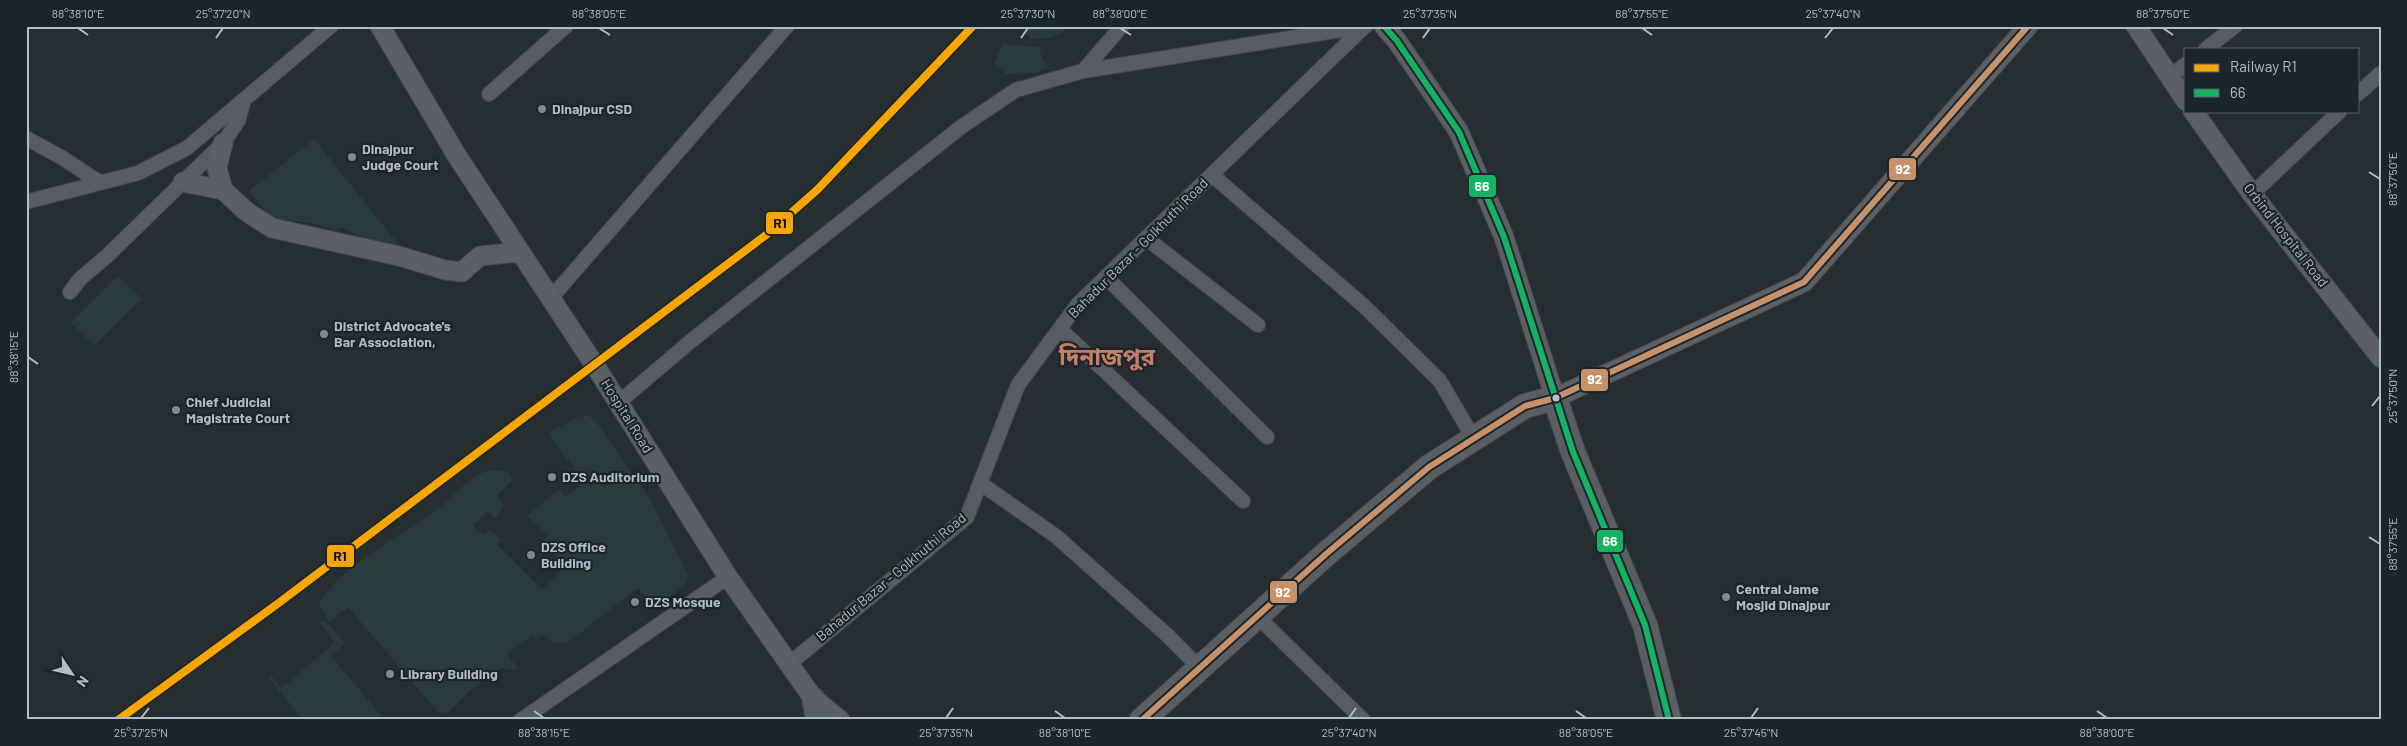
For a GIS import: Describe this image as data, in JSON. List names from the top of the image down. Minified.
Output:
{"streets":{"main road":["Orbind Hospital Road","Hospital Road"],"street":["Bahadur Bazar - Golkhuthi Road"]},"crossings":[["Bahadur Bazar - Golkhuthi Road","Hospital Road"]],"districts":["দিনাজপুর"],"places":["Dinajpur CSD","Dinajpur Judge Court","District Advocate's Bar Association,","Chief Judicial Magistrate Court","DZS Auditorium","DZS Office Building","Central Jame Mosjid Dinajpur","DZS Mosque","Library Building"],"lines":["rail line R1","transit line 66","transit line 92"],"legend":["Railway R1","66"],"north":"bottom right","coordinates":["88°38'10\"E","25°37'20\"N","88°38'05\"E","25°37'30\"N","88°38'00\"E","25°37'35\"N","88°37'55\"E","25°37'40\"N","88°37'50\"E","88°38'15\"E","25°37'50\"N","25°37'25\"N","25°37'45\"N"]}
